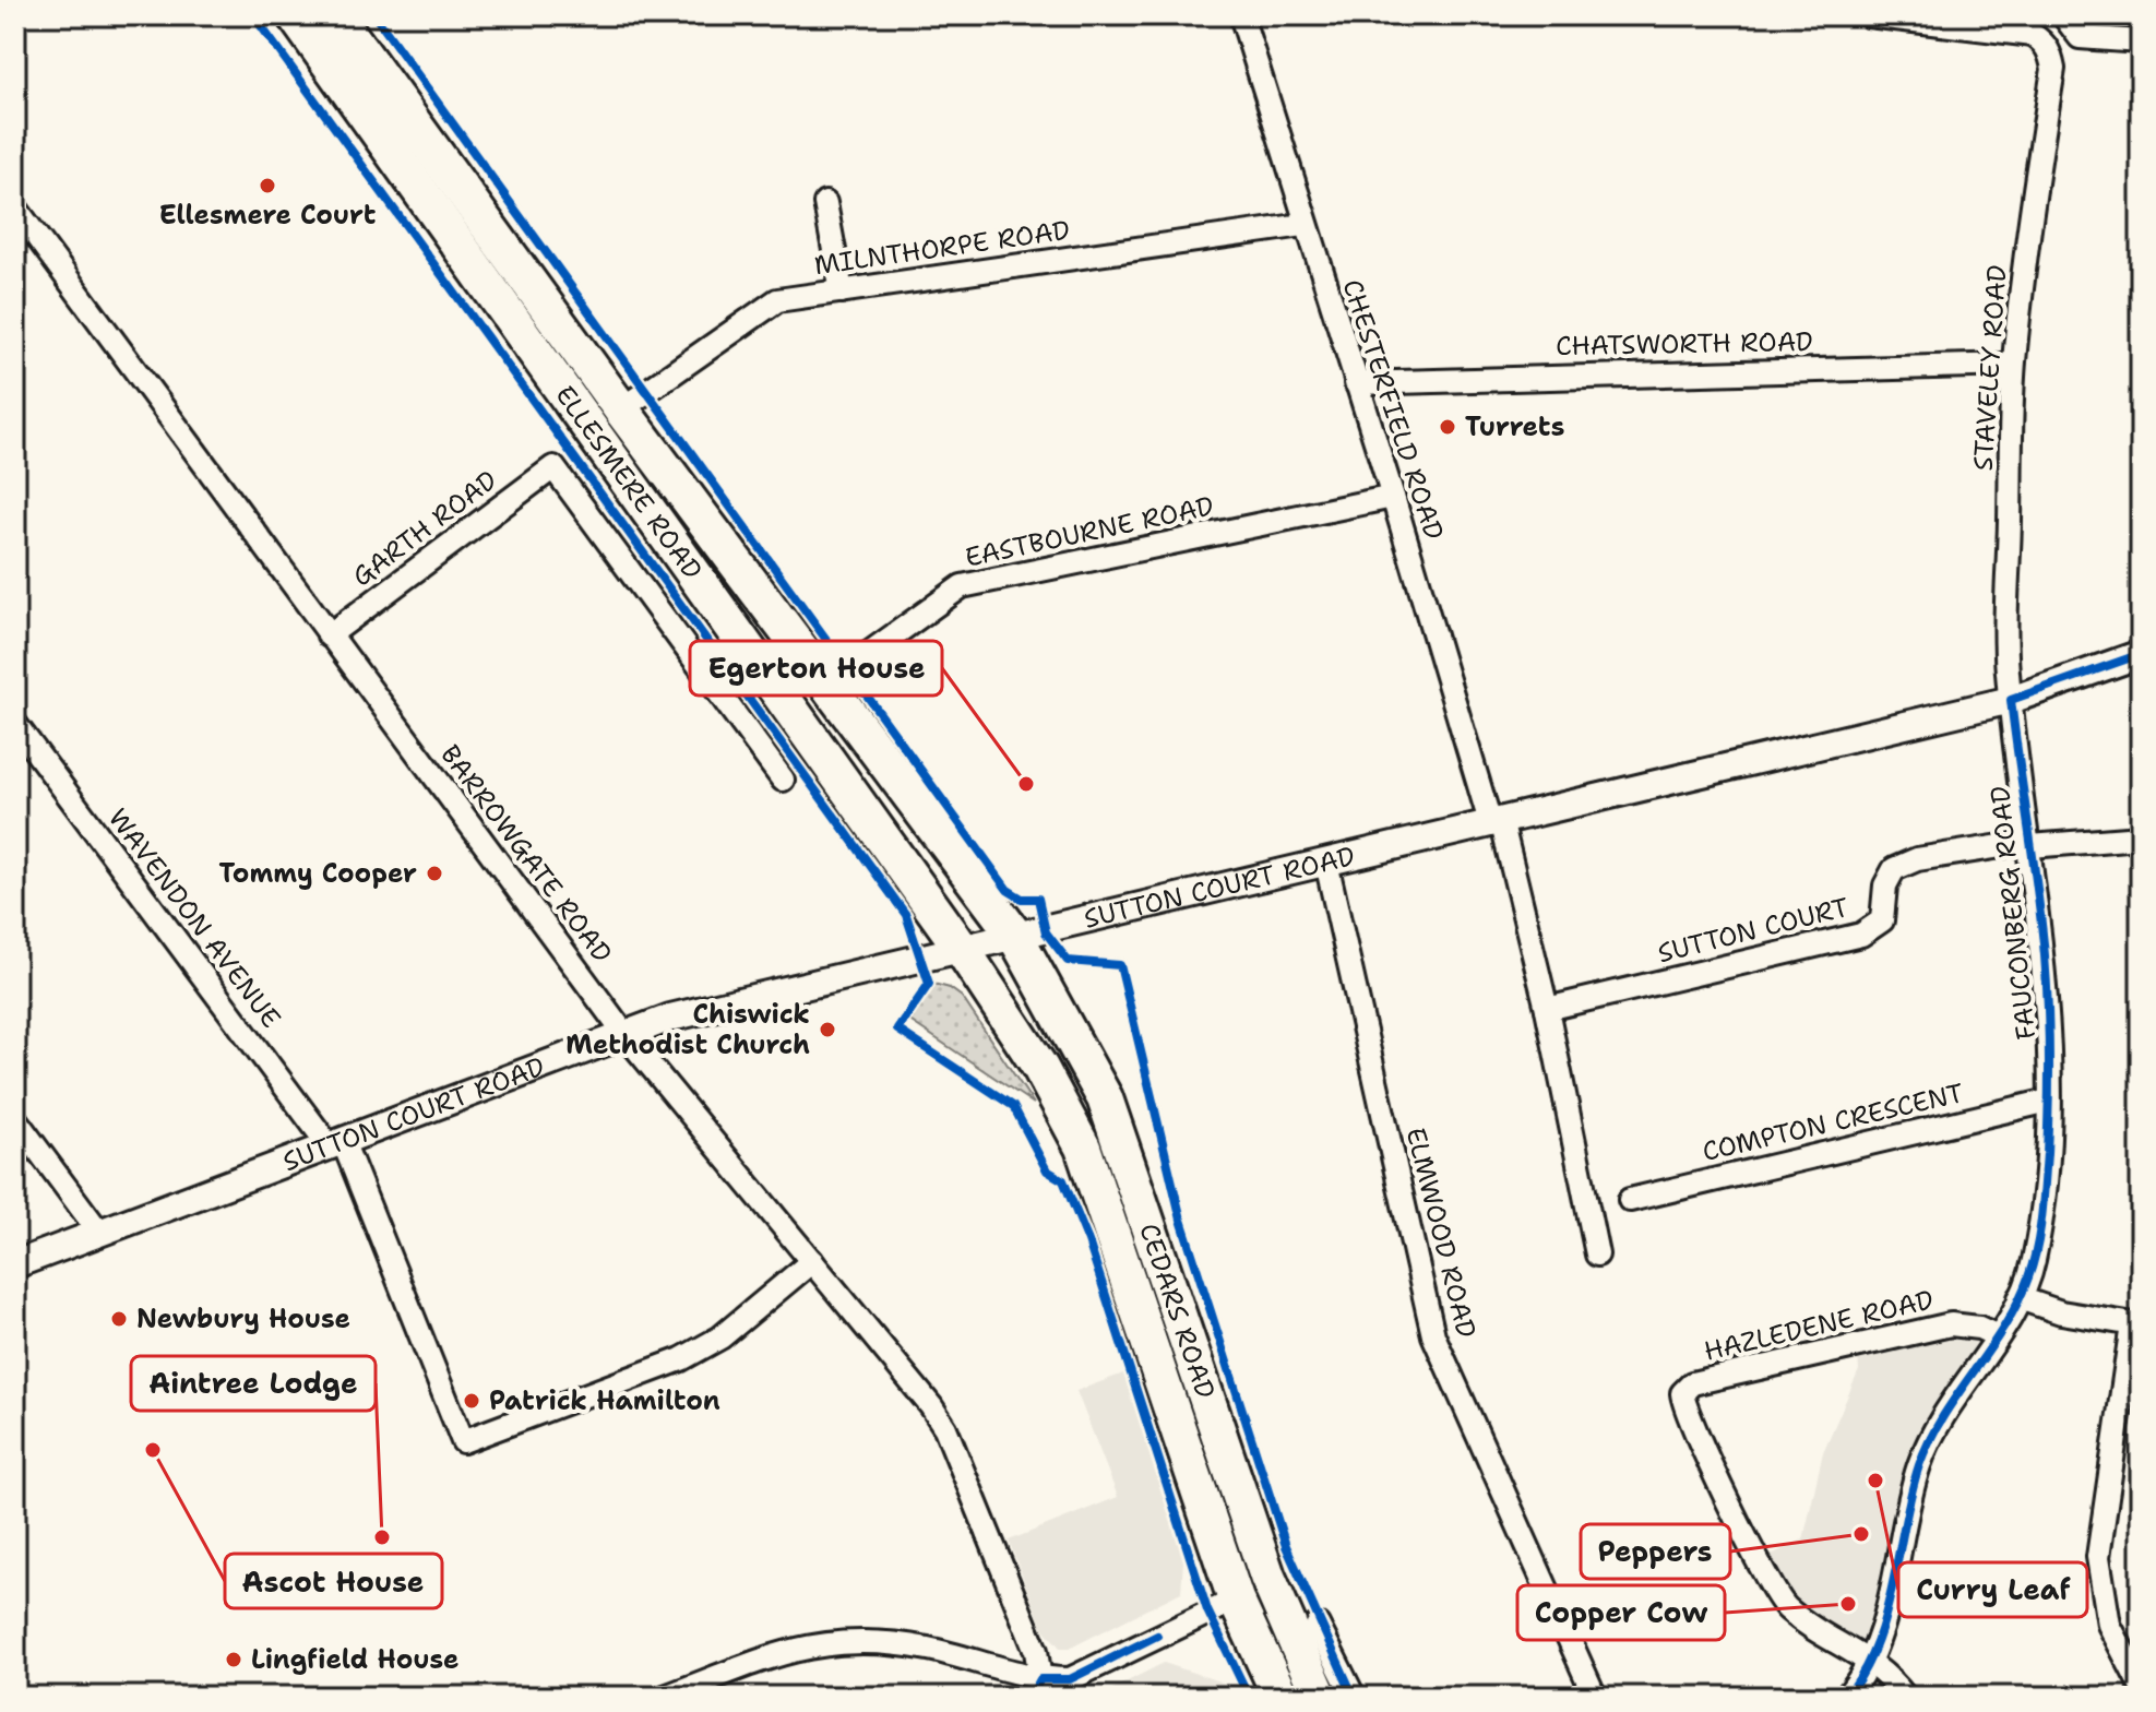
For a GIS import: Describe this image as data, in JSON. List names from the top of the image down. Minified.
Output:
{"streets":{"highway":["ELLESMERE ROAD","CEDARS ROAD"],"street":["MILNTHORPE ROAD","CHATSWORTH ROAD","STAVELEY ROAD","CHESTERFIELD ROAD","GARTH ROAD","EASTBOURNE ROAD","BARROWGATE ROAD","SUTTON COURT ROAD","FAUCONBERG ROAD","WAVENDON AVENUE","SUTTON COURT","COMPTON CRESCENT","ELMWOOD ROAD","HAZLEDENE ROAD"]},"crossings":[["MILNTHORPE ROAD","CHESTERFIELD ROAD"],["MILNTHORPE ROAD","ELLESMERE ROAD"],["CHATSWORTH ROAD","STAVELEY ROAD"],["CHATSWORTH ROAD","CHESTERFIELD ROAD"],["STAVELEY ROAD","SUTTON COURT ROAD"],["STAVELEY ROAD","FAUCONBERG ROAD"],["CHESTERFIELD ROAD","EASTBOURNE ROAD"],["CHESTERFIELD ROAD","SUTTON COURT ROAD"],["CHESTERFIELD ROAD","SUTTON COURT"],["ELLESMERE ROAD","EASTBOURNE ROAD"],["ELLESMERE ROAD","SUTTON COURT ROAD"],["ELLESMERE ROAD","CEDARS ROAD"],["GARTH ROAD","BARROWGATE ROAD"],["BARROWGATE ROAD","SUTTON COURT ROAD"],["BARROWGATE ROAD","WAVENDON AVENUE"],["SUTTON COURT ROAD","FAUCONBERG ROAD"],["SUTTON COURT ROAD","WAVENDON AVENUE"],["SUTTON COURT ROAD","ELMWOOD ROAD"],["SUTTON COURT ROAD","CEDARS ROAD"],["FAUCONBERG ROAD","SUTTON COURT"],["FAUCONBERG ROAD","COMPTON CRESCENT"],["FAUCONBERG ROAD","HAZLEDENE ROAD"]],"places":["Ellesmere Court","Turrets","Egerton House","Tommy Cooper","Chiswick Methodist Church","Newbury House","Patrick Hamilton","Ascot House","Curry Leaf","Peppers","Aintree Lodge","Copper Cow","Lingfield House"]}
